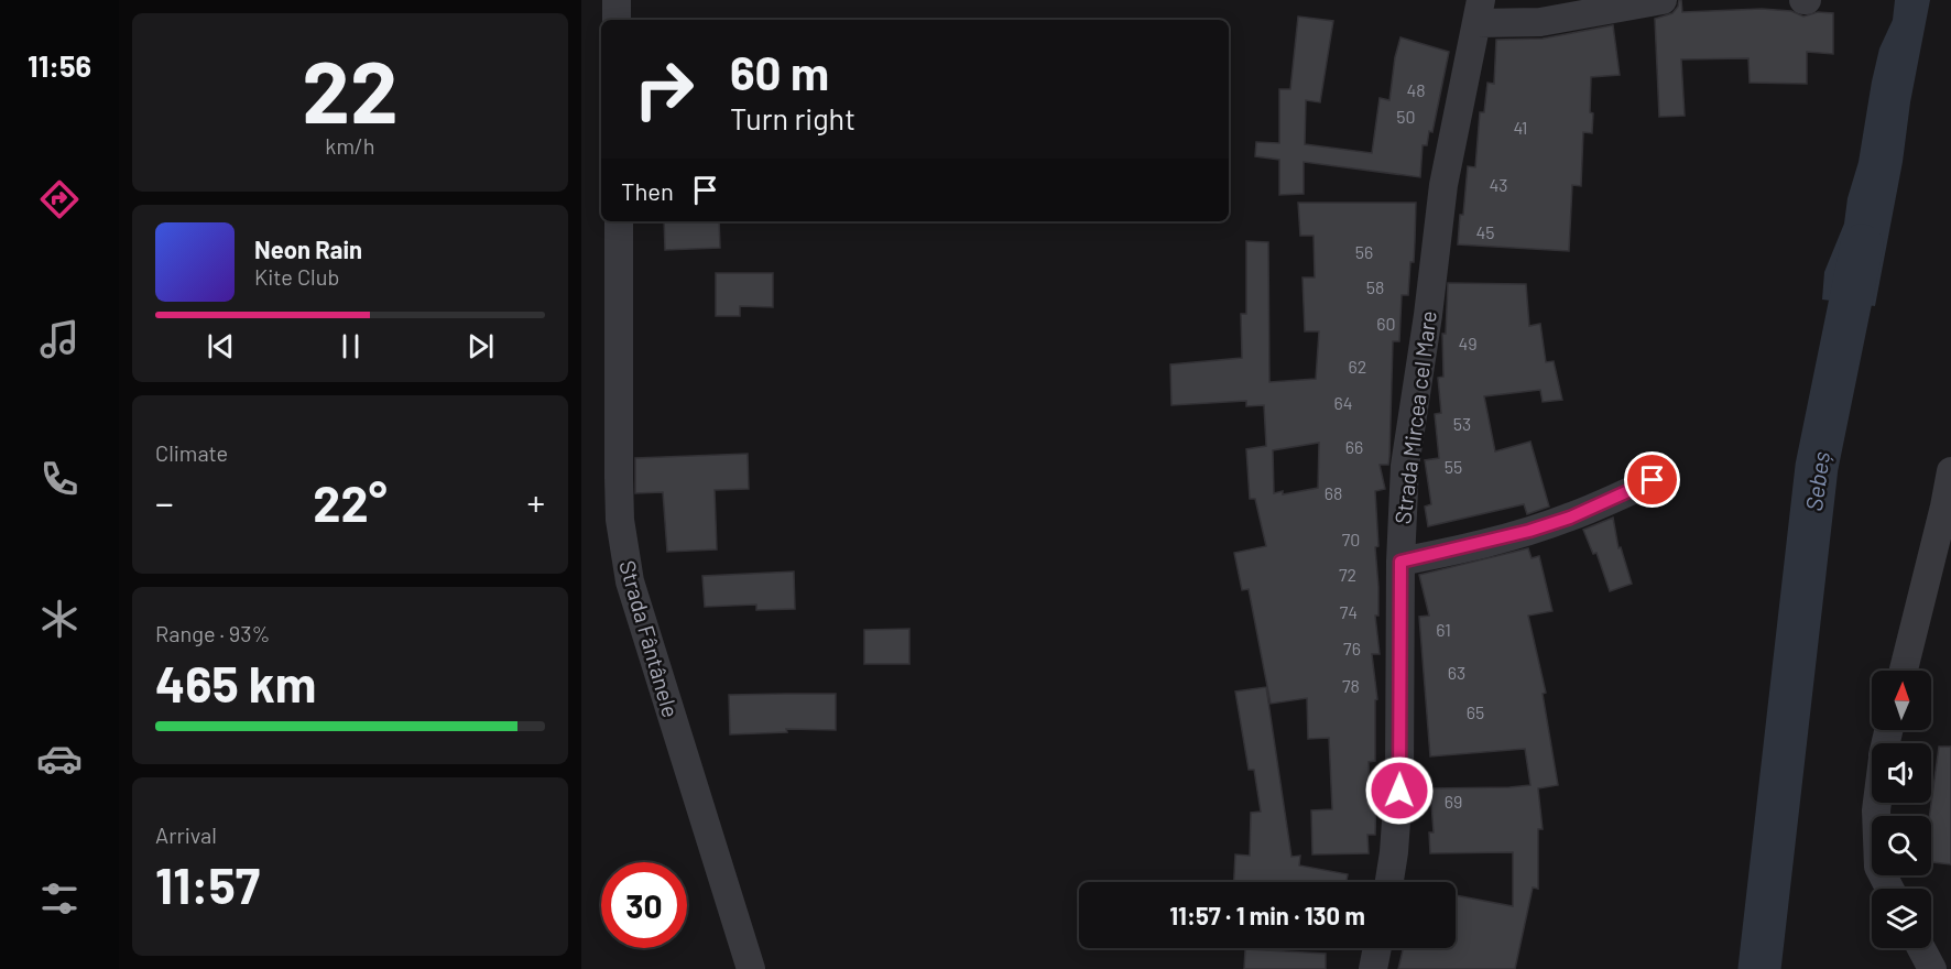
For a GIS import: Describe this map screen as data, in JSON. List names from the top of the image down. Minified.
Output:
{"streets":{"street":["Strada Mircea cel Mare","Strada Fântânele"]},"water":["Sebeș"],"house_numbers":["48","50","41","43","45","56","58","60","49","62","64","53","66","55","68","70","72","74","61","76","63","78","65","69"],"north":"top","page":{"tabs":"11:56","tile":[["22","km/h"],"Climate",["Range · 93%","465 km"],["Arrival","11:57"]],"turn":["60 m","Turn right"],"then":"Then","song":["Neon Rain","Kite Club"],"heat":["−","22°","+"],"limit":"30","trip":"11:57 · 1 min · 130 m"}}
